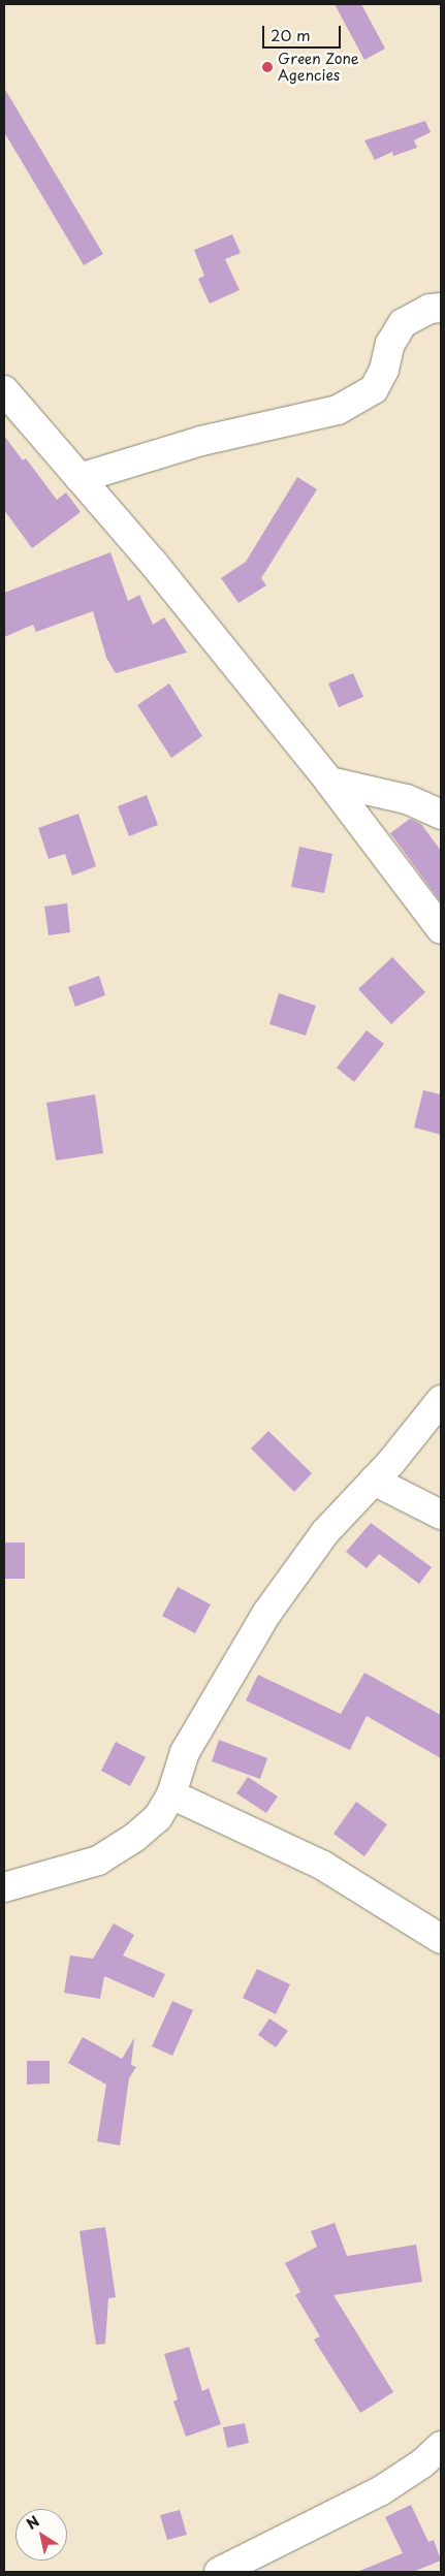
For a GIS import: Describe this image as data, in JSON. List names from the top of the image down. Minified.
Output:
{"places":["Green Zone Agencies"],"scale_bar":"20 m","north":"top left"}
